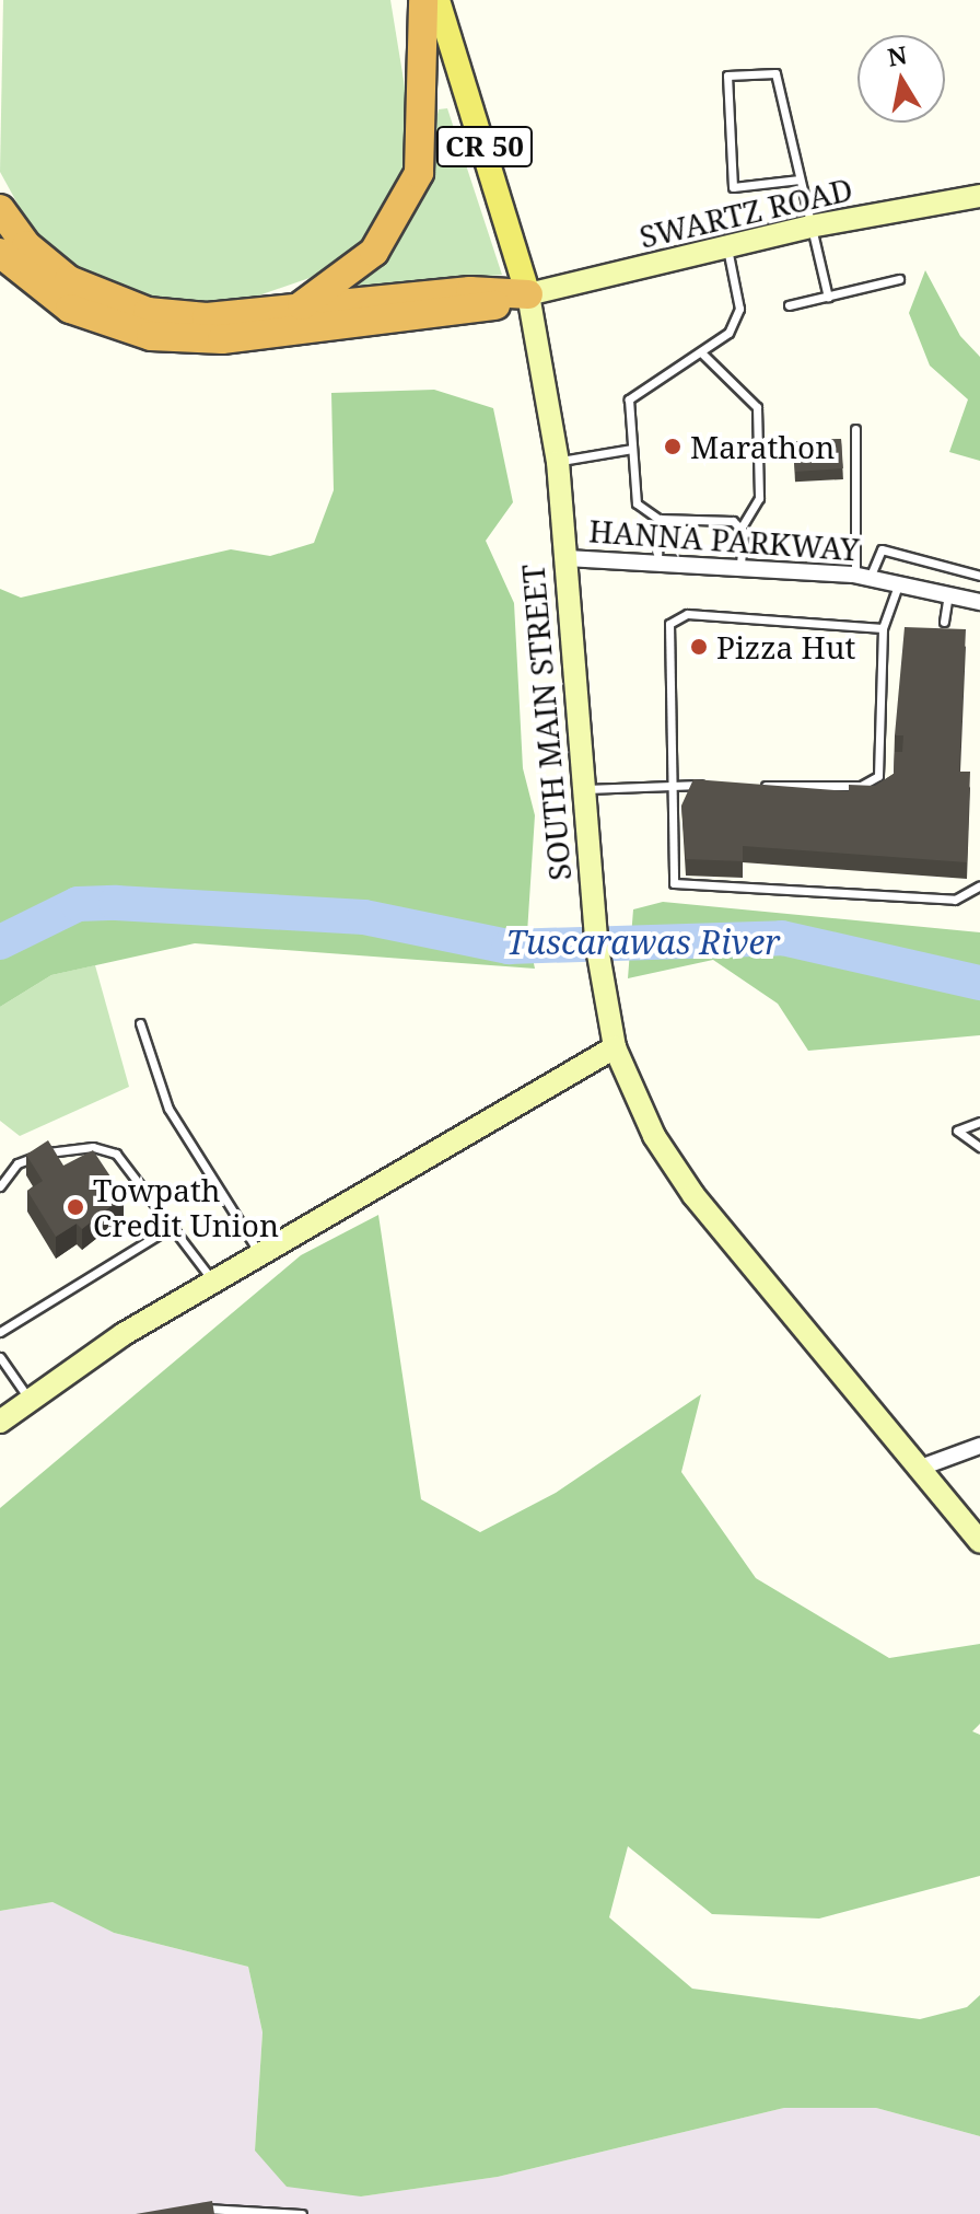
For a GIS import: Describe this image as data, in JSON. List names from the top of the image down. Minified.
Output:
{"streets":{"main road":["CR 50","SWARTZ ROAD","SOUTH MAIN STREET"],"street":["HANNA PARKWAY"]},"crossings":[["SWARTZ ROAD","SOUTH MAIN STREET"],["HANNA PARKWAY","SOUTH MAIN STREET"]],"water":["Tuscarawas River"],"places":["Marathon","Pizza Hut","Towpath Credit Union"],"north":"top"}
